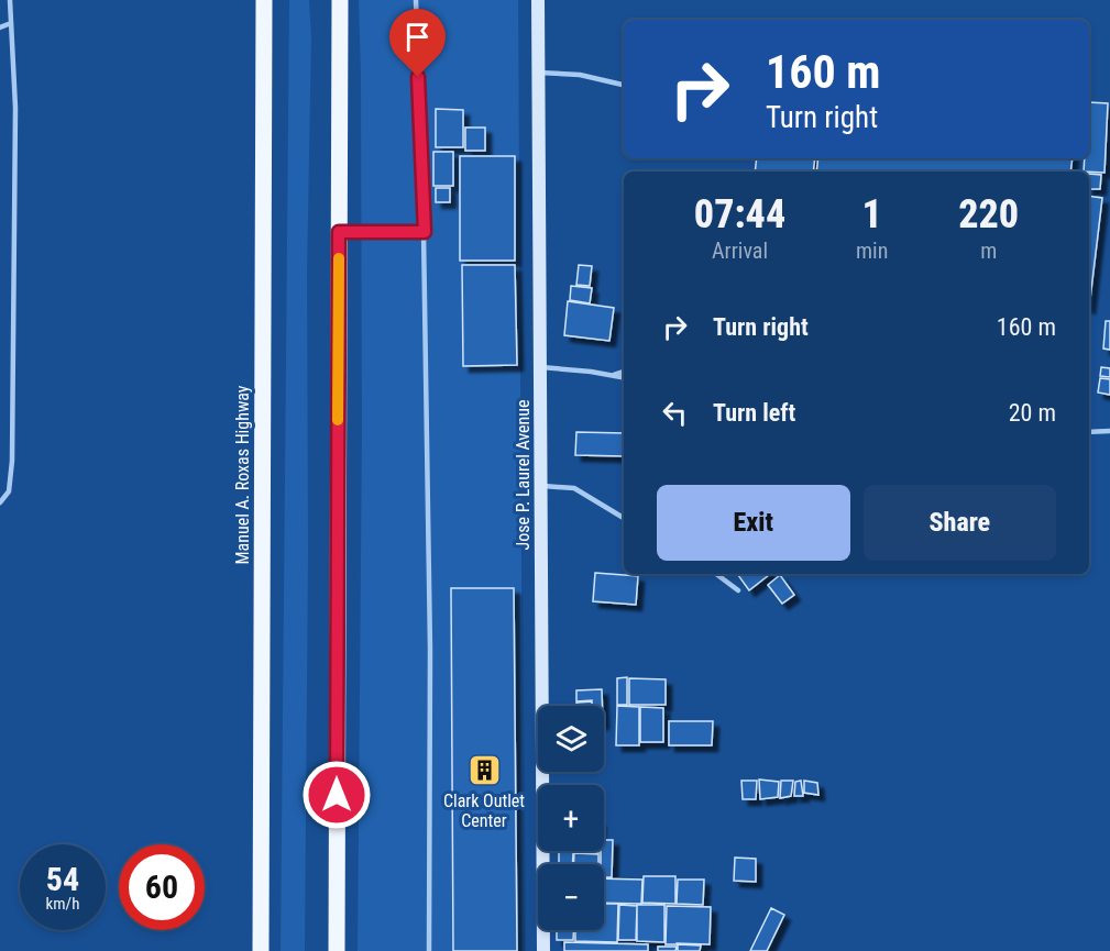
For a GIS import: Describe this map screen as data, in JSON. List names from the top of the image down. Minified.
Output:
{"streets":{"main road":["Manuel A. Roxas Highway"],"street":["Jose P. Laurel Avenue"]},"places":{"building":["Clark Outlet Center"]},"page":{"turn":["160 m","Turn right"],"eta":["07:44","Arrival","1","min","220","m"],"list":[{"name":"Turn right","value":"160 m"},{"name":"Turn left","value":"20 m"}],"buttons":["Exit","Share"],"map_buttons":["+","−"],"speed":"54 km/h","limit":"60"}}
